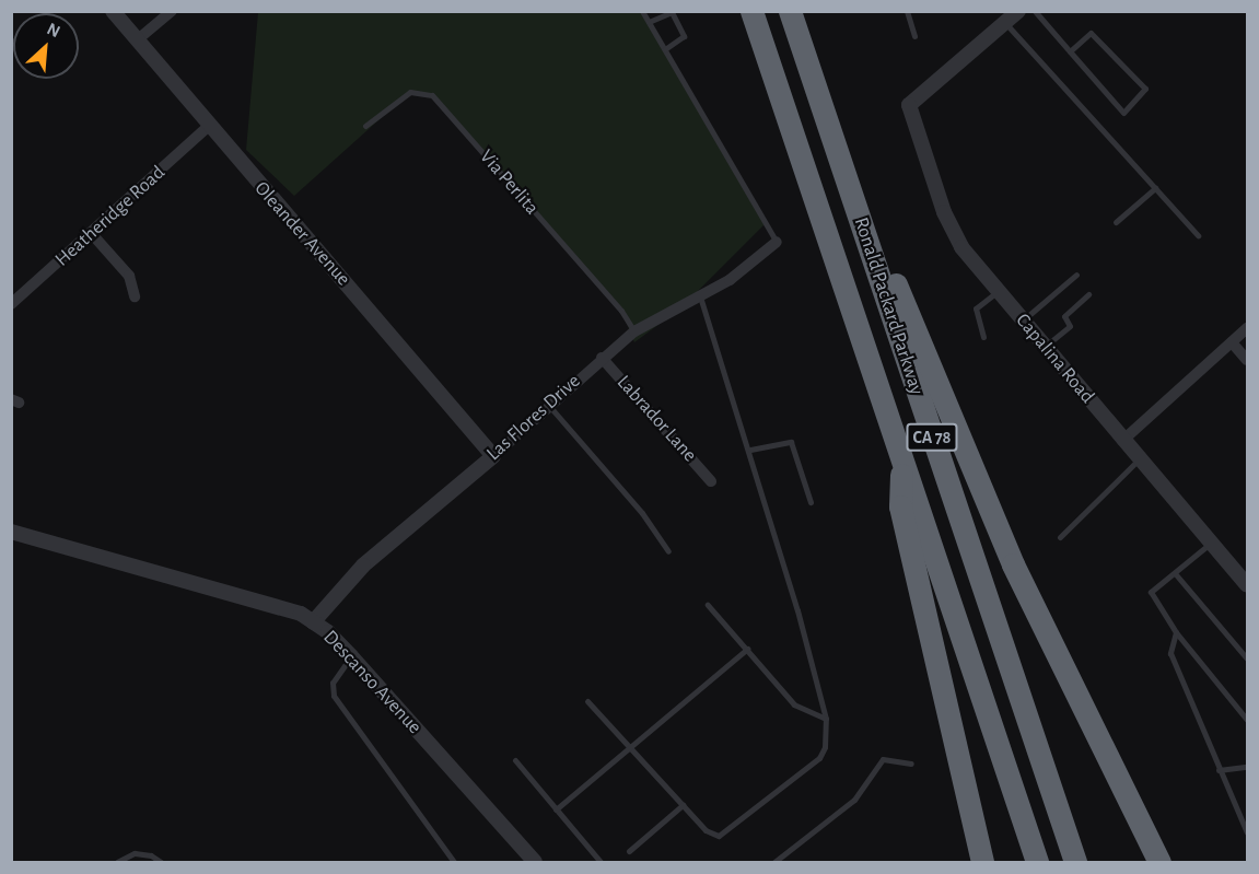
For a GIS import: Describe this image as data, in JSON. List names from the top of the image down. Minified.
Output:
{"streets":{"highway":["Ronald Packard Parkway","CA 78"],"street":["Heatheridge Road","Oleander Avenue","Capalina Road","Las Flores Drive","Labrador Lane","Descanso Avenue"],"lane":["Via Perlita"]},"crossings":[["Via Perlita","Las Flores Drive"],["Heatheridge Road","Oleander Avenue"],["Oleander Avenue","Las Flores Drive"],["Las Flores Drive","Labrador Lane"],["Las Flores Drive","Descanso Avenue"]],"north":"top right"}
